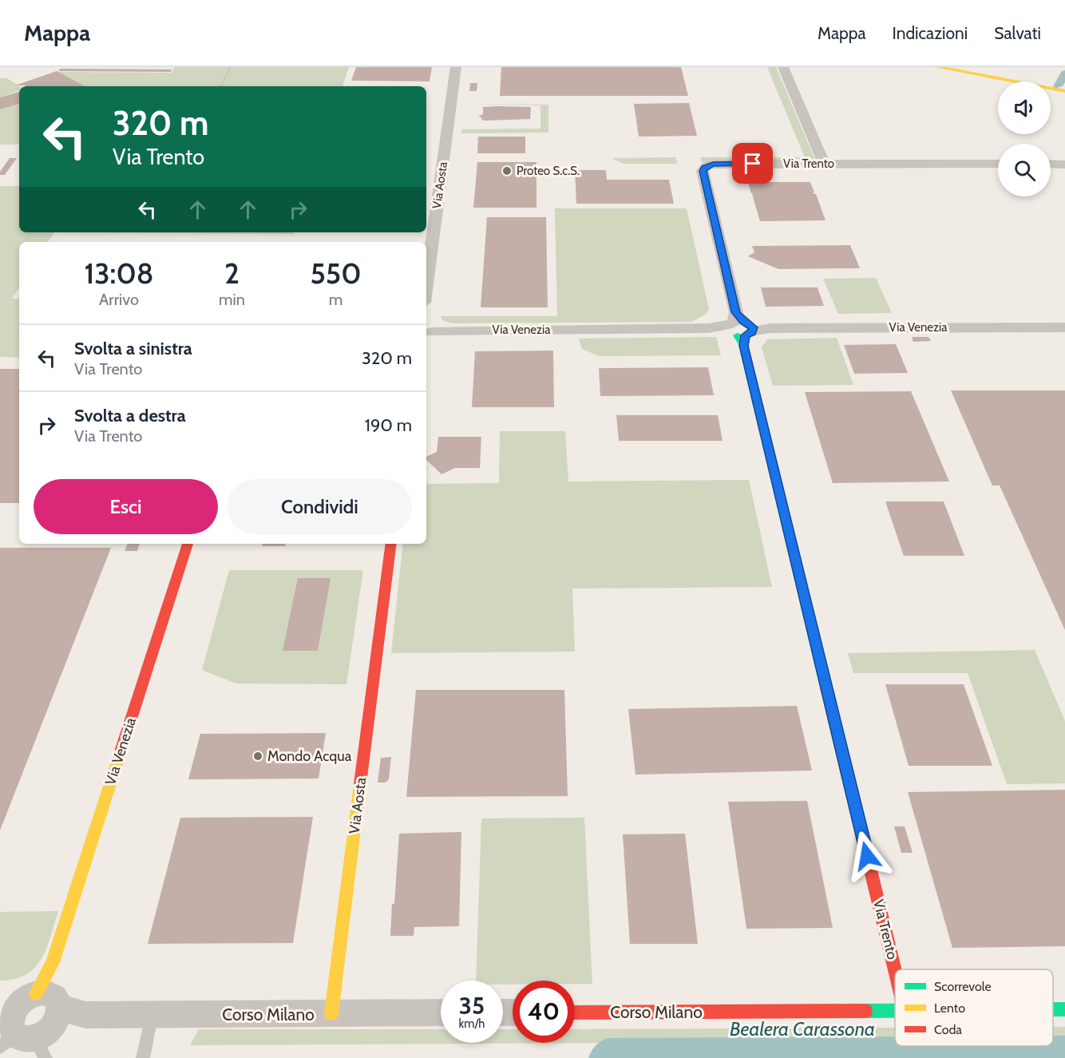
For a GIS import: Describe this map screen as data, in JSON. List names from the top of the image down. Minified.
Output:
{"streets":{"street":["Via Trento","Via Aosta","Via Venezia","Corso Milano"]},"crossings":[["Via Trento","Via Venezia"],["Via Aosta","Corso Milano"],["Via Venezia","Corso Milano"]],"water":["Bealera Carassona"],"places":["Proteo S.c.S.","Mondo Acqua"],"legend":["Scorrevole","Lento","Coda"],"page":{"header":"Mappa","nav":["Mappa","Indicazioni","Salvati"],"turn":["320 m","Via Trento"],"eta":["13:08","Arrivo","2","min","550","m"],"list":[{"name":"Svolta a sinistra","note":"Via Trento","value":"320 m"},{"name":"Svolta a destra","note":"Via Trento","value":"190 m"}],"buttons":["Esci","Condividi"],"speed":"35 km/h","limit":"40"}}
